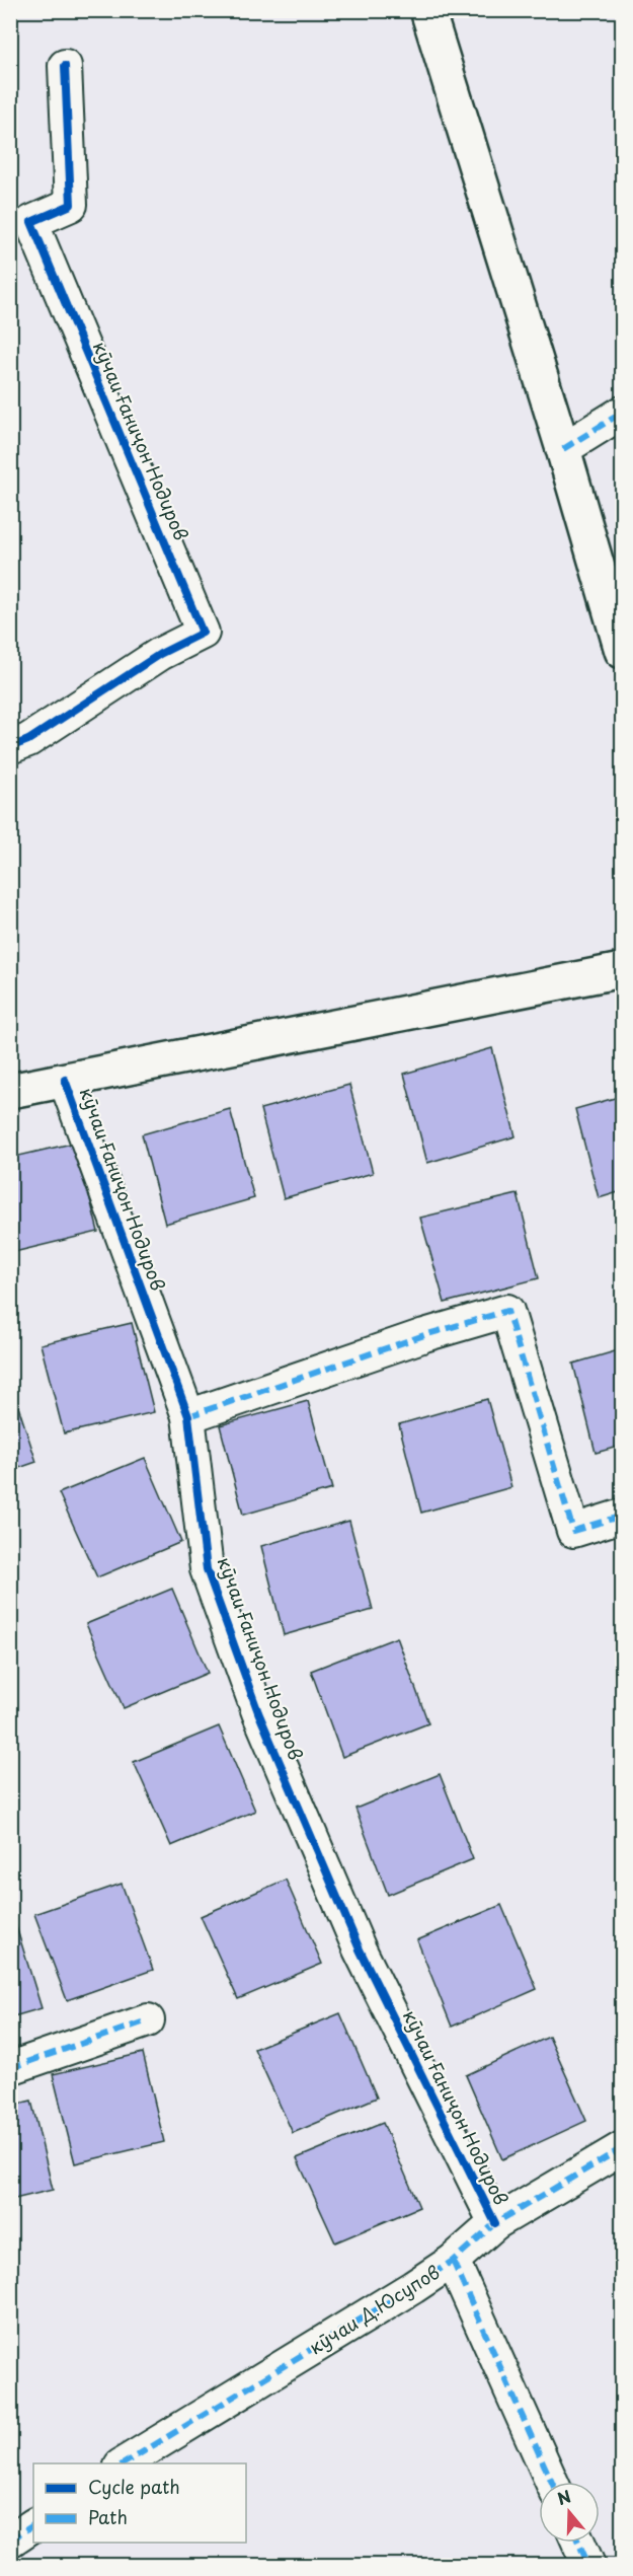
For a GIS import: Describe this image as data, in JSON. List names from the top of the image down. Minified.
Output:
{"streets":{"street":["кӯчаи Ғаниҷон Нодиров","кӯчаи Д.Юсупов"]},"crossings":[["кӯчаи Ғаниҷон Нодиров","кӯчаи Д.Юсупов"]],"legend":["Cycle path","Path"],"north":"top"}
